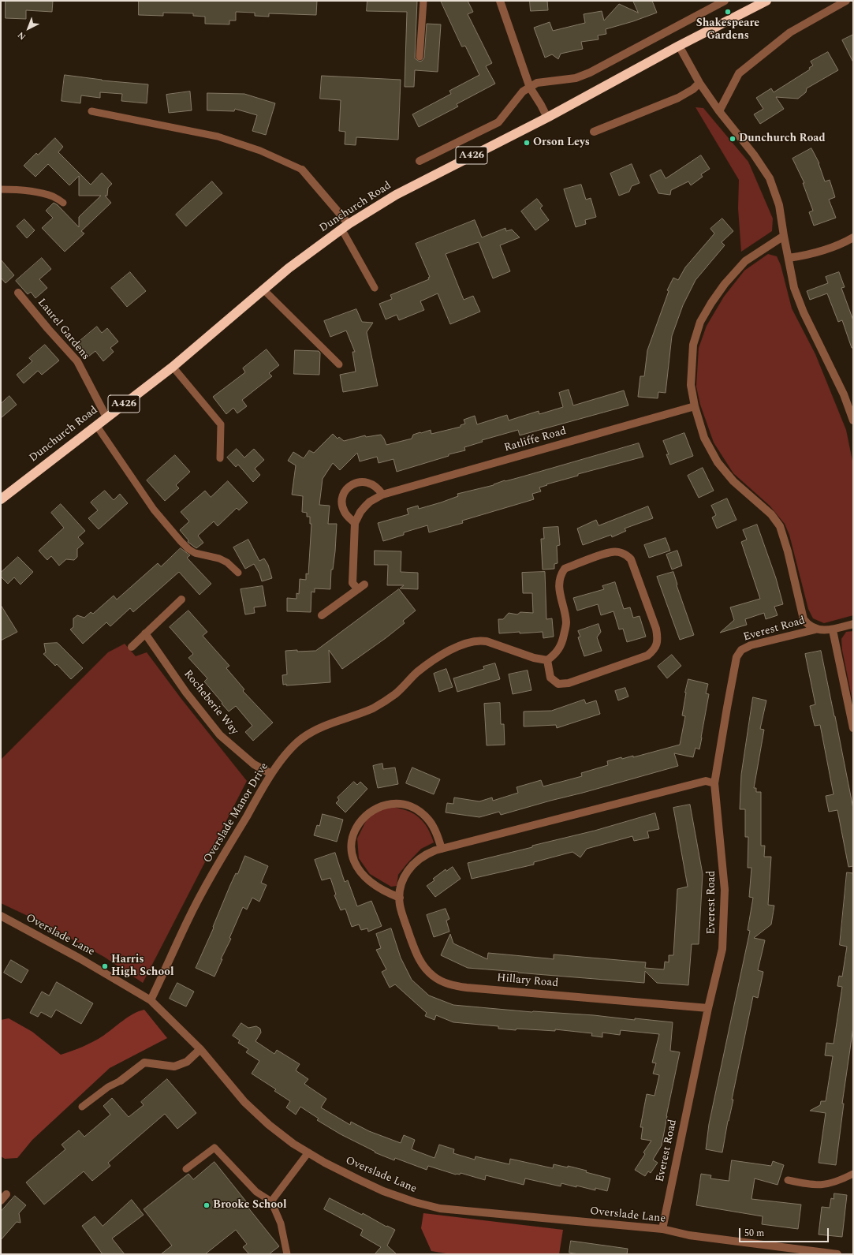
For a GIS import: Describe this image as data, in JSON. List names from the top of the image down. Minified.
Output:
{"streets":{"highway":["A426","Dunchurch Road"],"street":["Laurel Gardens","Ratliffe Road","Everest Road","Rocheberie Way","Overslade Manor Drive","Overslade Lane","Hillary Road"]},"crossings":[["Dunchurch Road","Laurel Gardens"],["Everest Road","Overslade Lane"],["Everest Road","Hillary Road"],["Rocheberie Way","Overslade Manor Drive"],["Overslade Manor Drive","Overslade Lane"]],"places":["Shakespeare Gardens","Dunchurch Road","Orson Leys","Harris High School","Brooke School"],"scale_bar":"50 m","north":"bottom left"}
